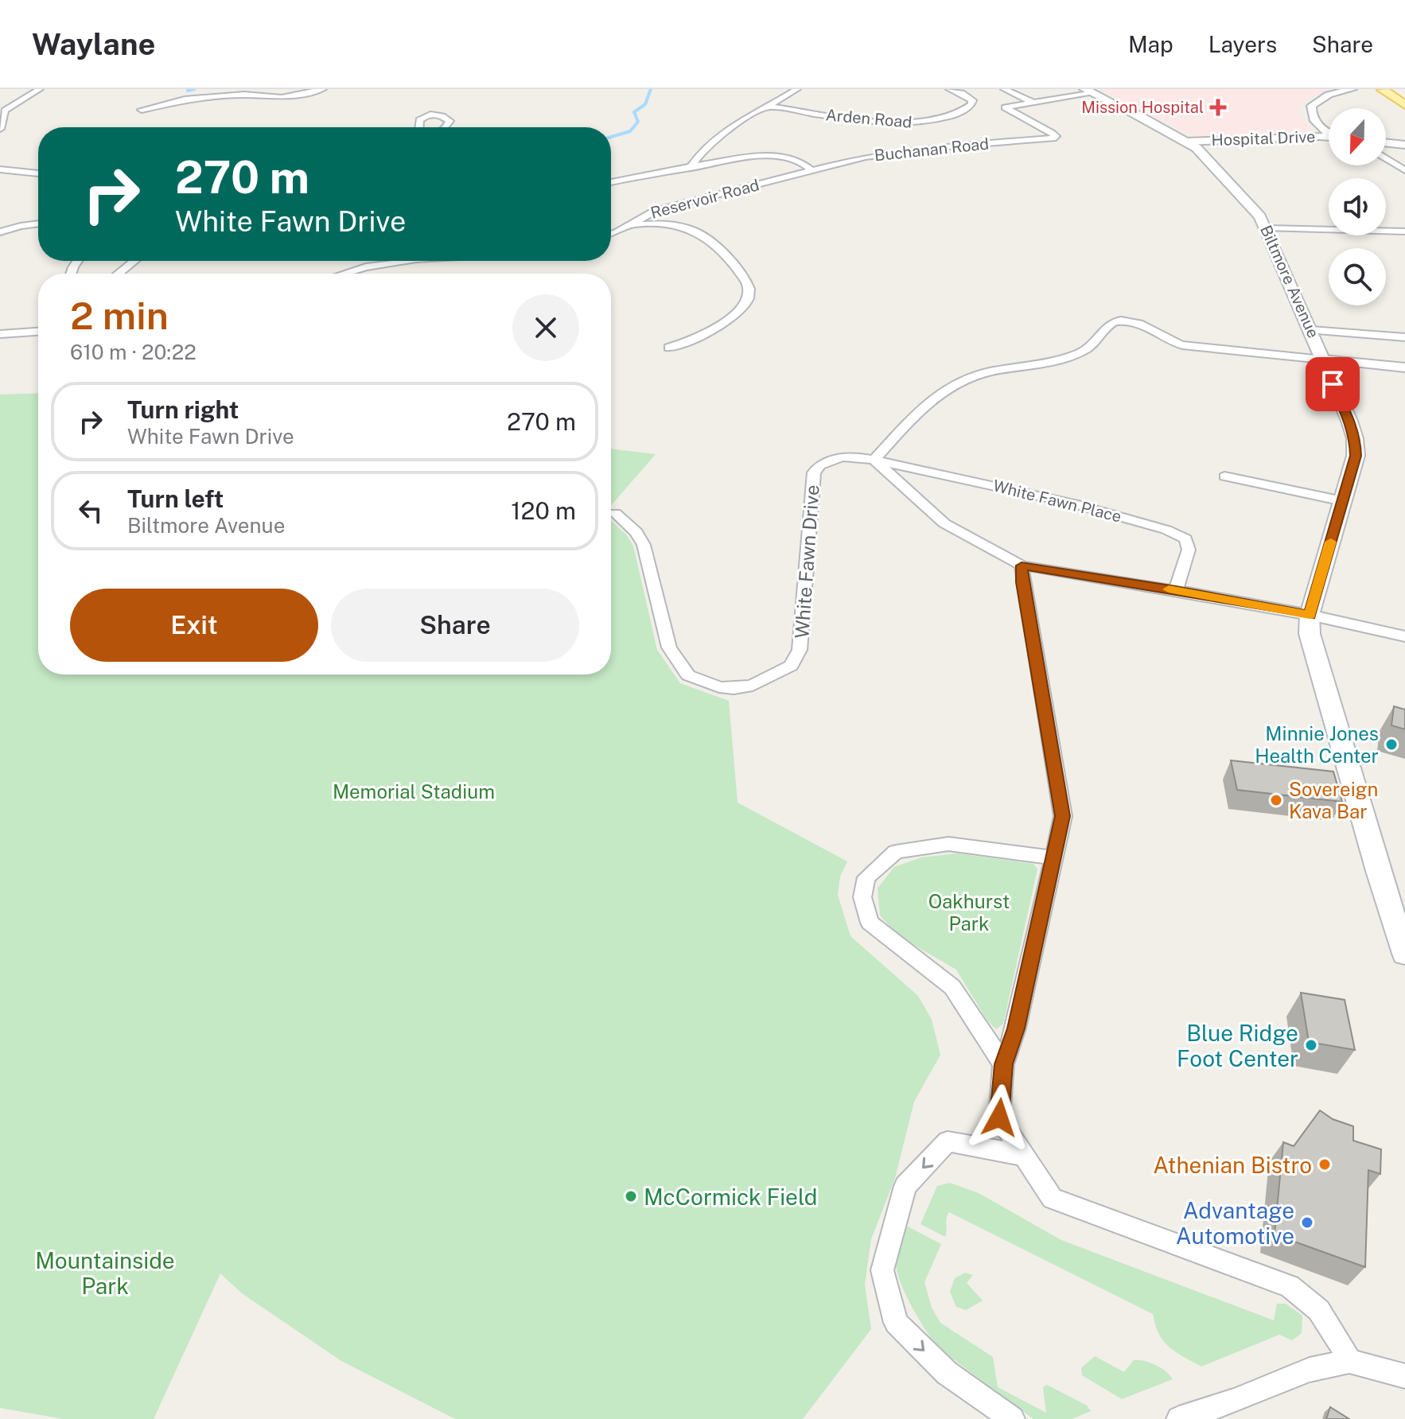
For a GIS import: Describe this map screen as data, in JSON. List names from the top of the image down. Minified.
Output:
{"streets":{"main road":["Biltmore Avenue"],"street":["Arden Road","Hospital Drive","Buchanan Road","Reservoir Road","White Fawn Place","White Fawn Drive"]},"crossings":[["Hospital Drive","Biltmore Avenue"],["Buchanan Road","Reservoir Road"],["White Fawn Place","White Fawn Drive"]],"parks":["Memorial Stadium","Oakhurst Park","Mountainside Park"],"places":{"health":["Mission Hospital"],"other":["Minnie Jones Health Center","Sovereign Kava Bar","Blue Ridge Foot Center","Athenian Bistro","McCormick Field","Advantage Automotive"]},"north":"bottom","page":{"header":"Waylane","nav":["Map","Layers","Share"],"turn":["270 m","White Fawn Drive"],"heading":["2 min","610 m · 20:22"],"list":[{"name":"Turn right","note":"White Fawn Drive","value":"270 m"},{"name":"Turn left","note":"Biltmore Avenue","value":"120 m"}],"buttons":["Exit","Share"]}}
